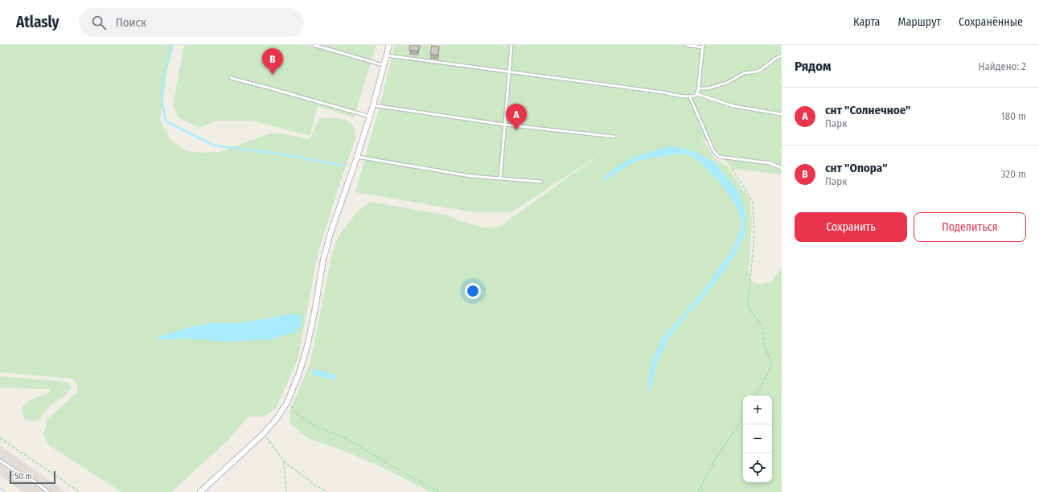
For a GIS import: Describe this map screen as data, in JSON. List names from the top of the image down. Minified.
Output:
{"scale_bar":"50 m","page":{"header":"Atlasly","search":"Поиск","nav":["Карта","Маршрут","Сохранённые"],"heading":["Рядом","Найдено: 2"],"pins":["B","A"],"list":[{"mark":"A","name":"снт \"Солнечное\"","note":"Парк","value":"180 m"},{"mark":"B","name":"снт \"Опора\"","note":"Парк","value":"320 m"}],"buttons":["Сохранить","Поделиться"],"map_buttons":["+","−"],"scale":"50 m"}}
